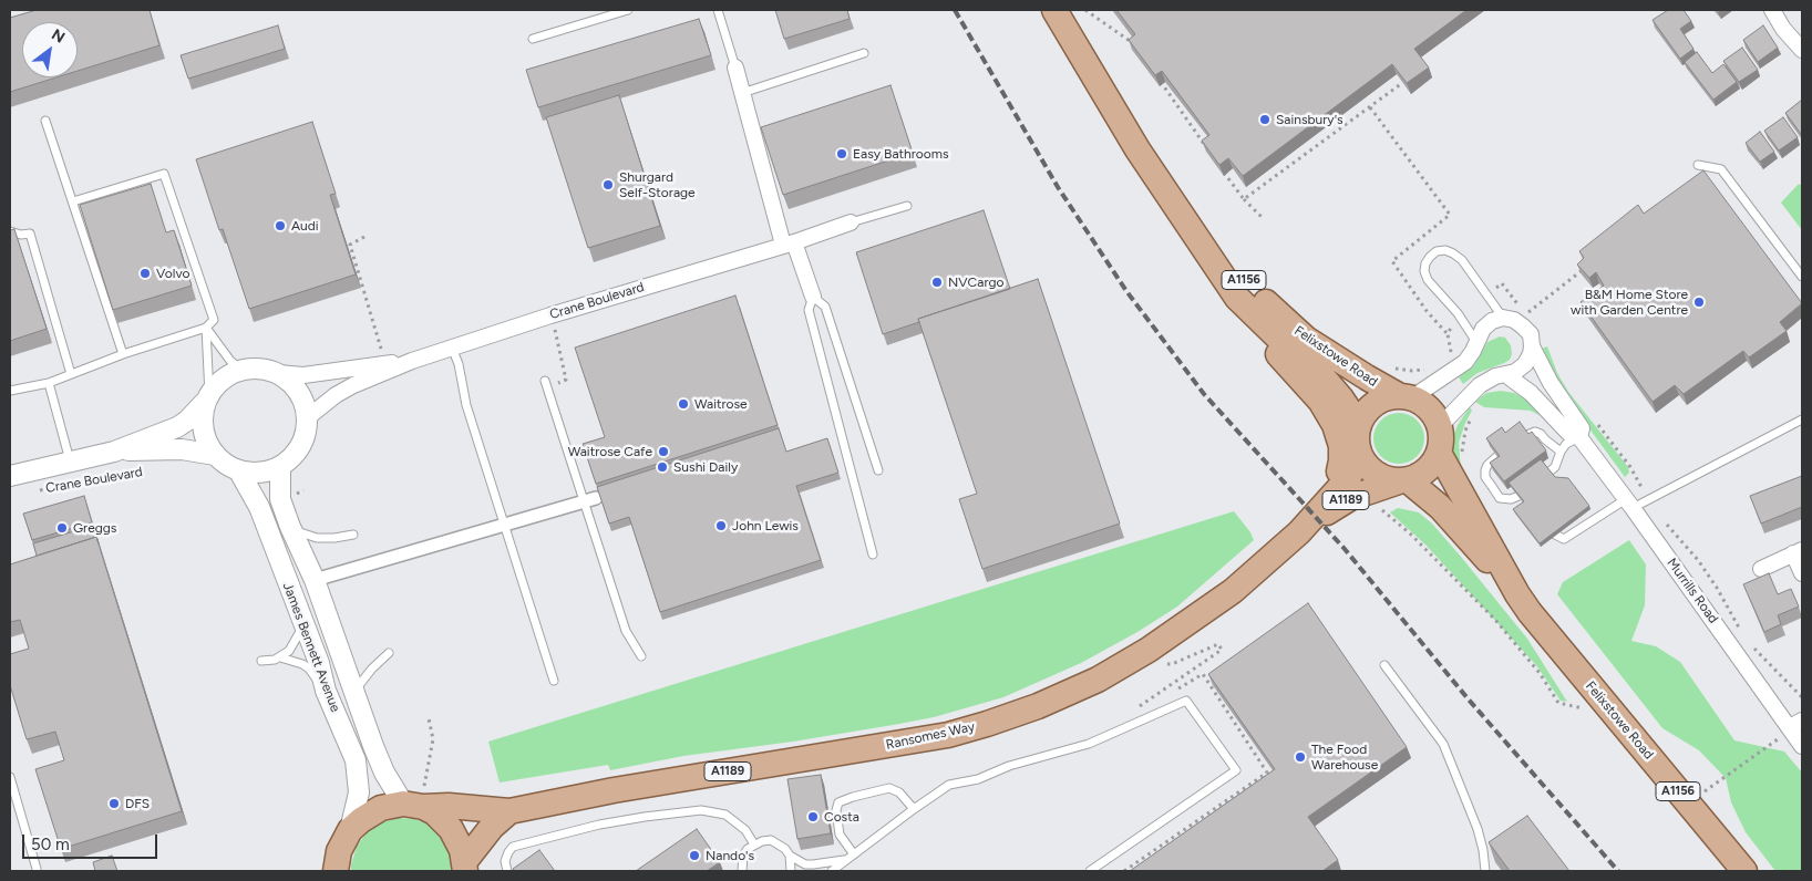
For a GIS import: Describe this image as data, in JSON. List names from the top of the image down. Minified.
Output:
{"streets":{"main road":["A1156","Felixstowe Road","A1189","Ransomes Way"],"street":["Crane Boulevard","Murrills Road","James Bennett Avenue"]},"crossings":[["Crane Boulevard","James Bennett Avenue"],["Felixstowe Road","Ransomes Way"],["James Bennett Avenue","Ransomes Way"]],"places":["Sainsbury's","Easy Bathrooms","Shurgard Self-Storage","Audi","Volvo","NVCargo","B&M Home Store with Garden Centre","Waitrose","Waitrose Cafe","Sushi Daily","John Lewis","Greggs","The Food Warehouse","DFS","Costa","Nando's"],"scale_bar":"50 m","north":"top right"}
